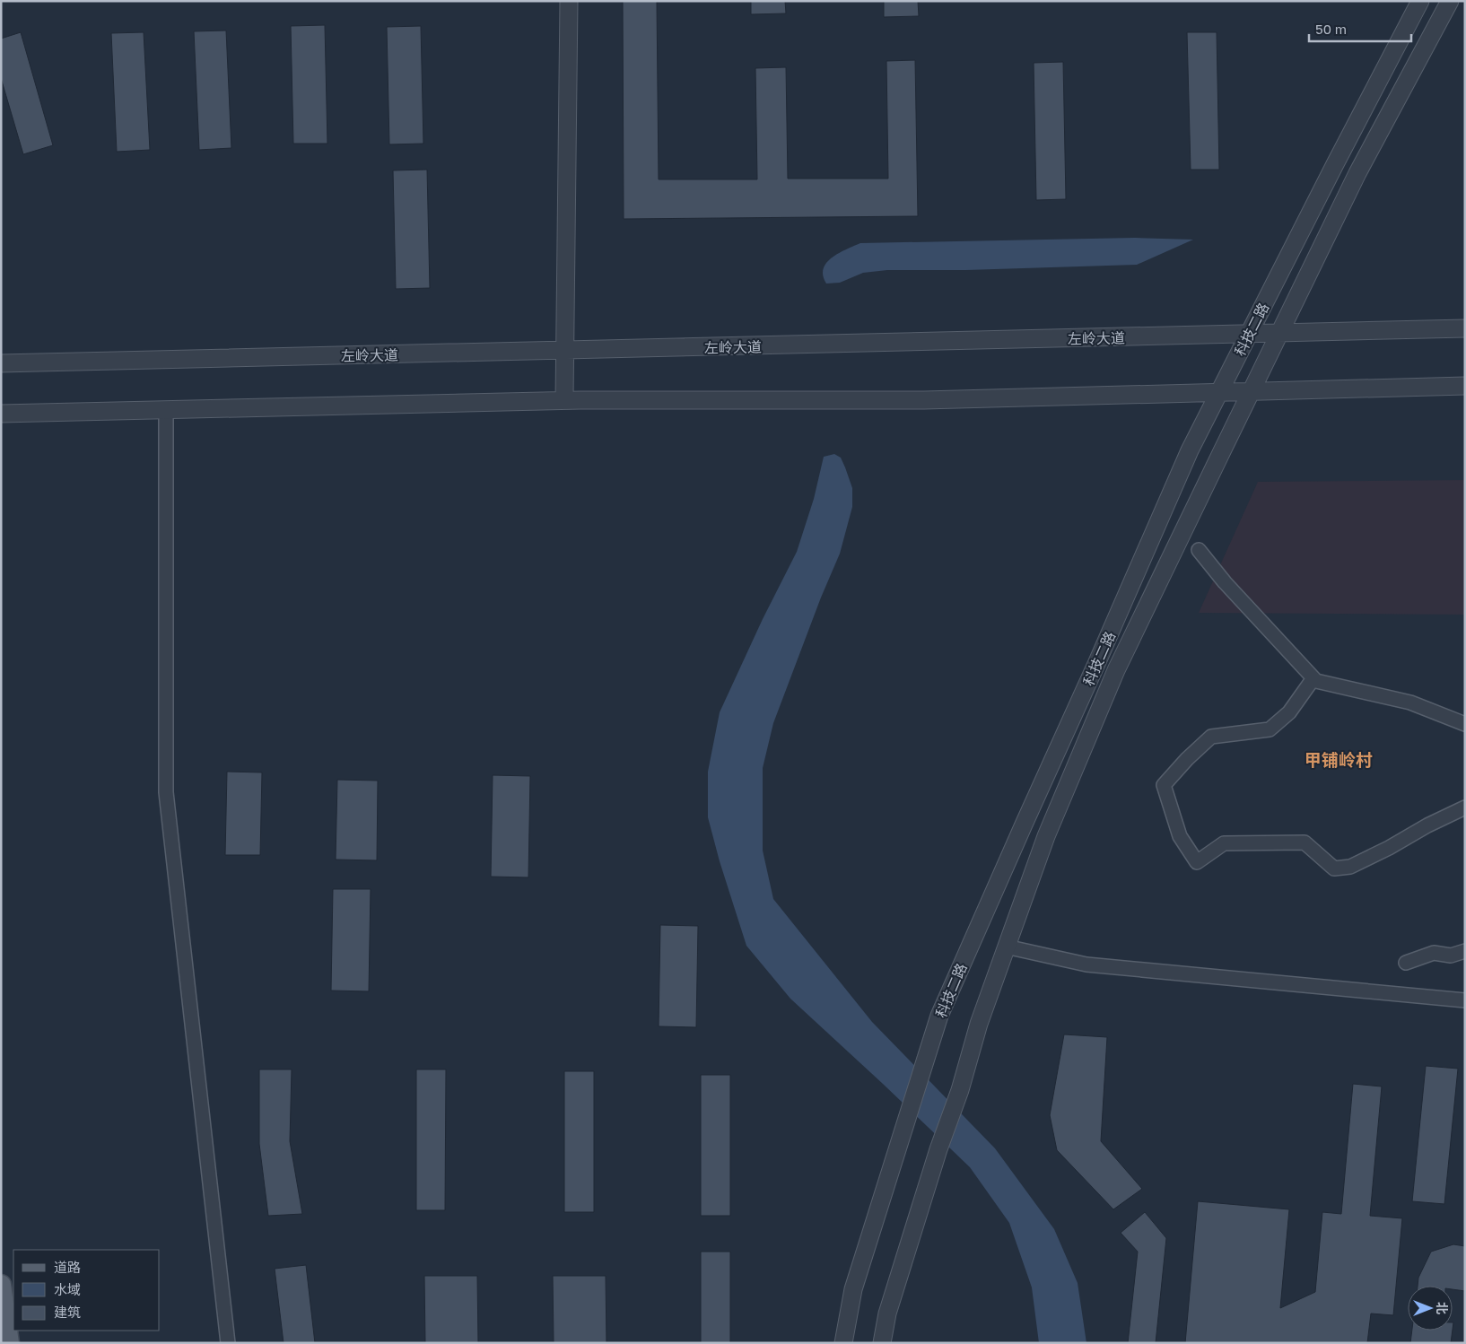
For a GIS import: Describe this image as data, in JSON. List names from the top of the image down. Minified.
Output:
{"streets":{"street":["科技二路","左岭大道"]},"crossings":[["科技二路","左岭大道"]],"districts":["甲铺岭村"],"legend":["道路","水域","建筑"],"scale_bar":"50 m","north":"right"}
